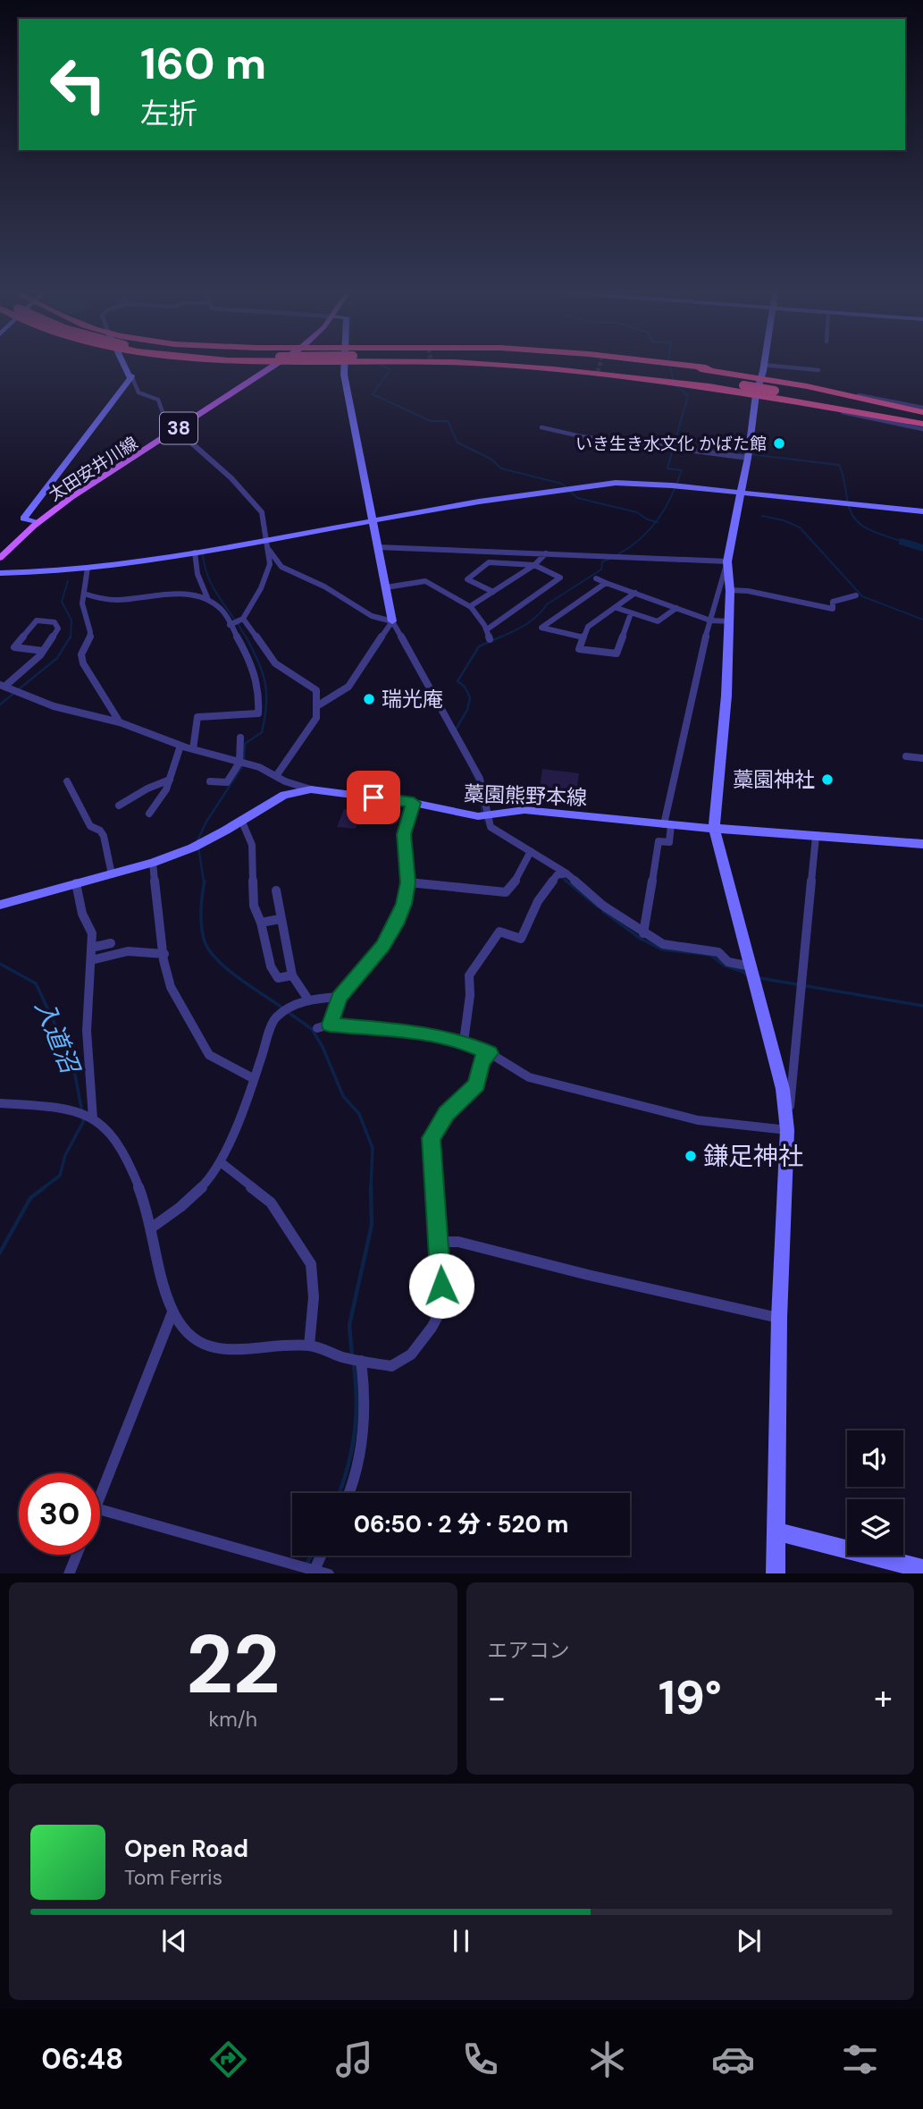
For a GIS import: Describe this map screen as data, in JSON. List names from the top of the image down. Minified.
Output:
{"streets":{"main road":["38","太田安井川線"],"street":["藁園熊野本線"]},"water":["入道沼"],"places":["いき生き水文化 かばた館","瑞光庵","藁園神社","鎌足神社"],"page":{"turn":["160 m","左折"],"limit":"30","trip":"06:50 · 2 分 · 520 m","tile":[["22","km/h"],"エアコン"],"heat":["−","19°","+"],"song":["Open Road","Tom Ferris"],"tabs":"06:48"}}
